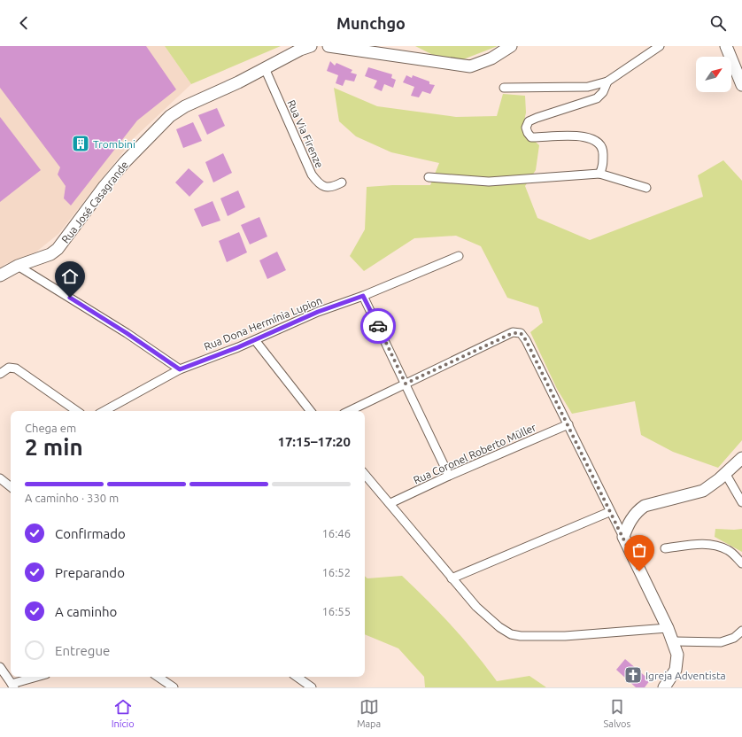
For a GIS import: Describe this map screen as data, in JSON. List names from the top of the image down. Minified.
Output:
{"streets":{"street":["Rua Via Firenze","Rua José Casagrande","Rua Dona Hermínia Lupion","Rua Coronel Roberto Müller"]},"crossings":[["Rua Via Firenze","Rua José Casagrande"]],"places":{"building":["Trombini"],"church":["Igreja Adventista"]},"north":"top right","page":{"header":"Munchgo","heading":["2 min","Chega em","17:15–17:20"],"bar":"A caminho · 330 m","list":[["Confirmado","16:46"],["Preparando","16:52"],["A caminho","16:55"],"Entregue"],"tabs":["Início","Mapa","Salvos"]}}
